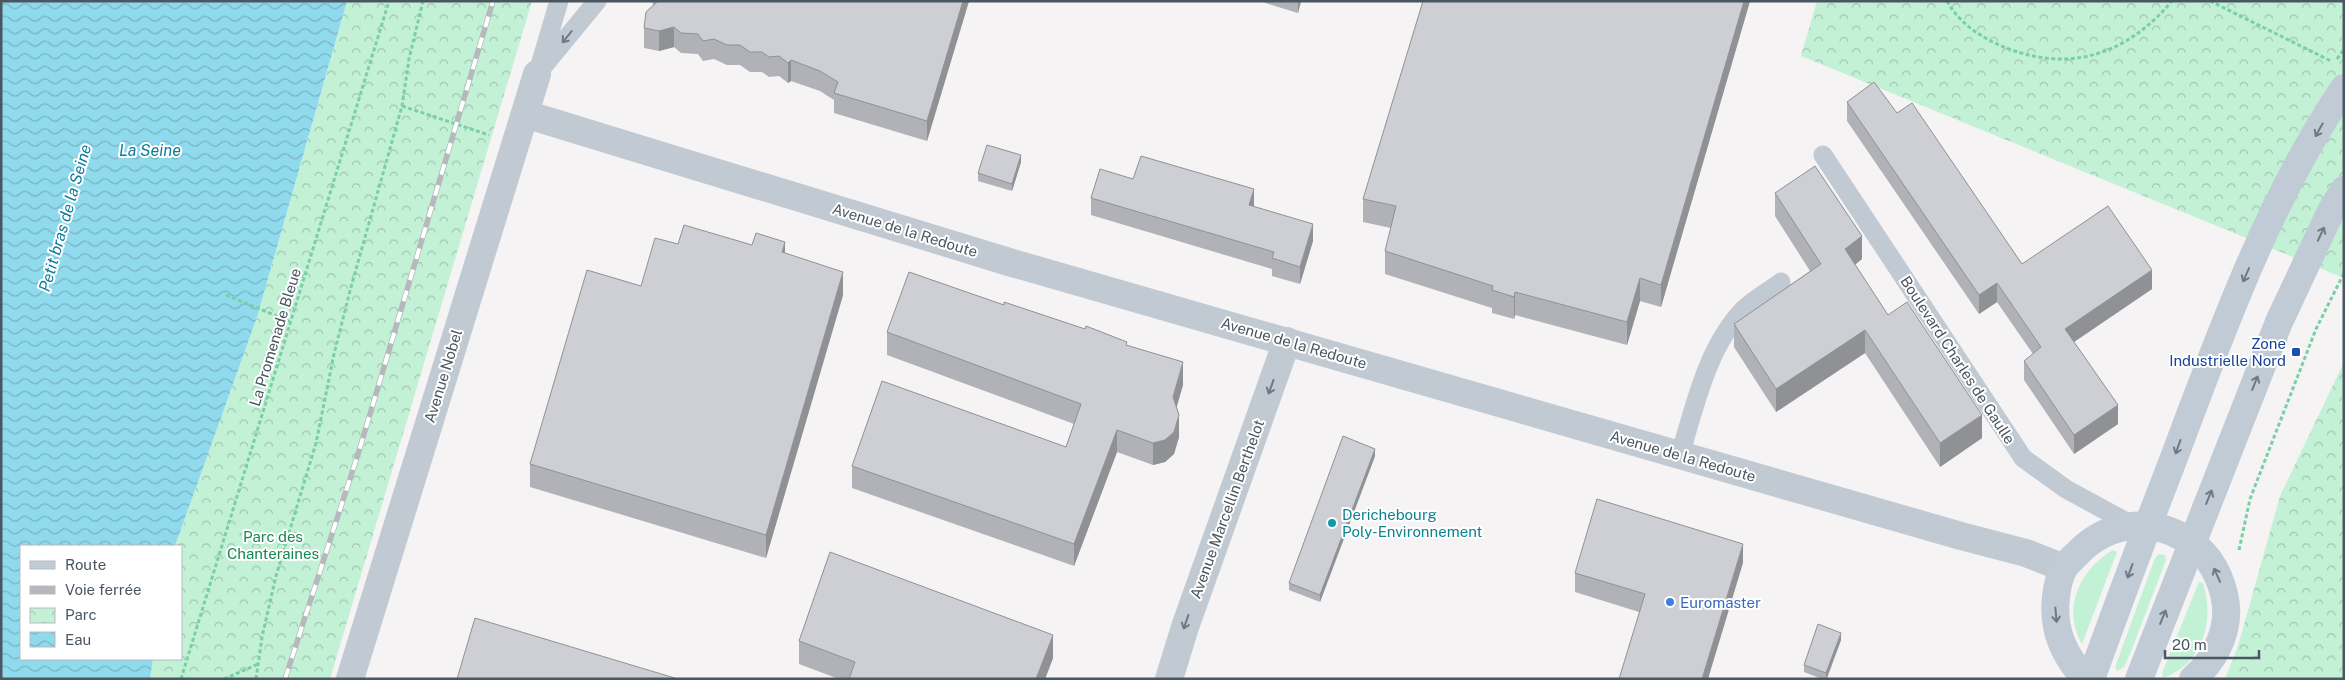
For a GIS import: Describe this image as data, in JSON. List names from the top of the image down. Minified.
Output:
{"streets":{"main road":["Boulevard Charles de Gaulle"],"street":["Avenue de la Redoute","Avenue Nobel","Avenue Marcellin Berthelot"],"path":["La Promenade Bleue"]},"crossings":[["Avenue de la Redoute","Boulevard Charles de Gaulle"],["Avenue de la Redoute","Avenue Nobel"],["Avenue de la Redoute","Avenue Marcellin Berthelot"]],"one_way":["Avenue Marcellin Berthelot"],"water":["La Seine","Petit bras de la Seine"],"parks":["Parc des Chanteraines"],"places":{"transit":["Zone Industrielle Nord"],"other":["Derichebourg Poly-Environnement","Euromaster"]},"legend":["Route","Voie ferrée","Parc","Eau"],"scale_bar":"20 m"}
